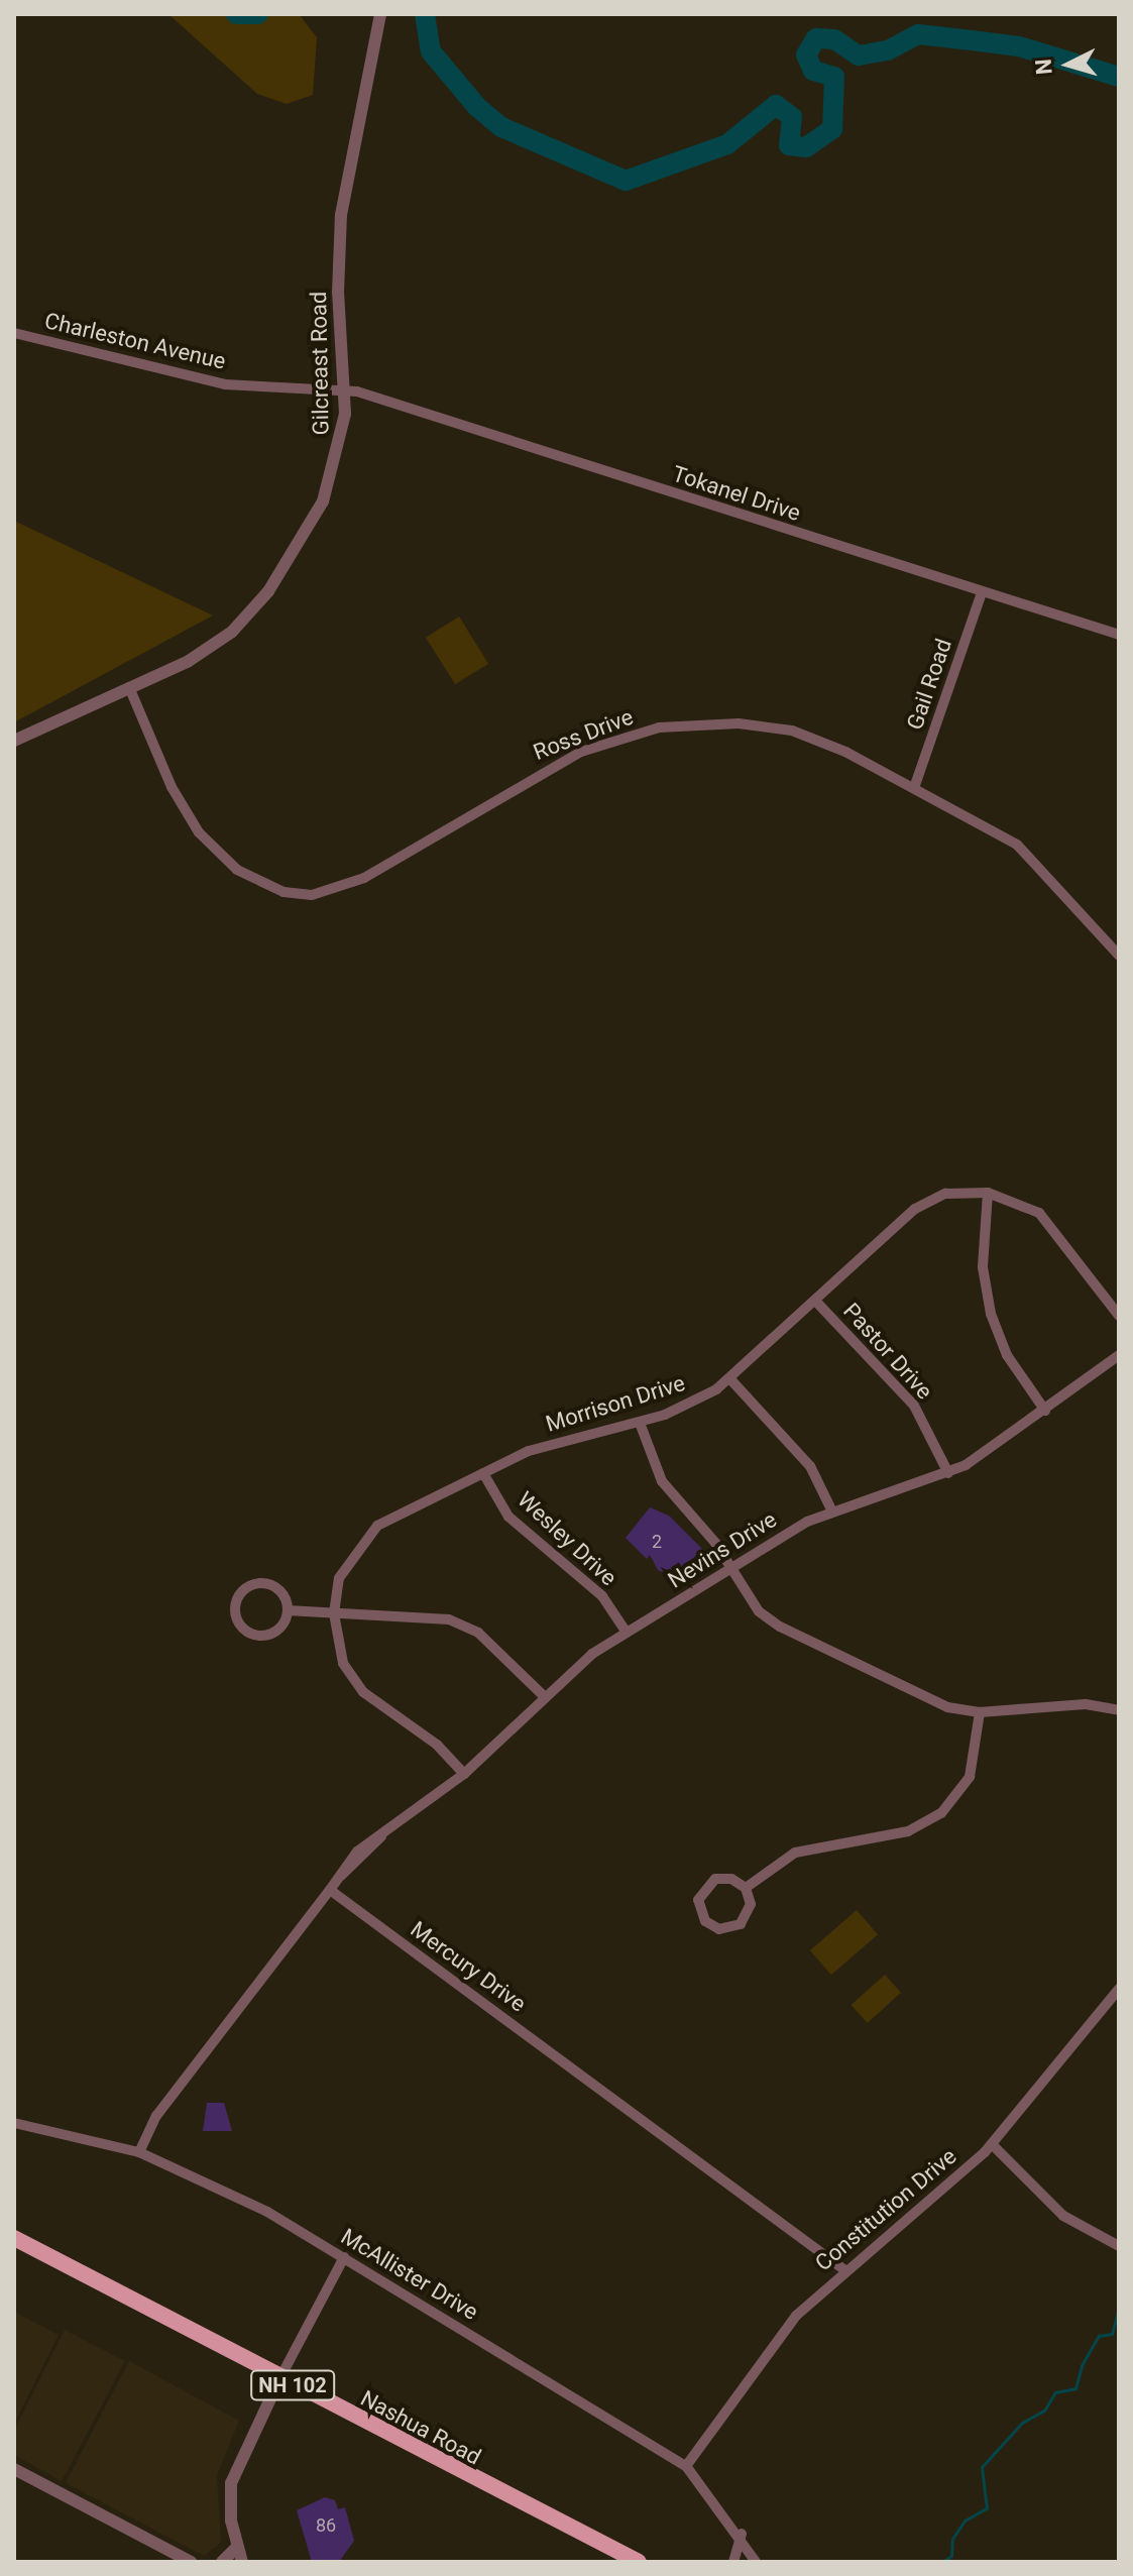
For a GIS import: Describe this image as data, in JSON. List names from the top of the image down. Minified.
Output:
{"streets":{"main road":["NH 102","Nashua Road"],"street":["Charleston Avenue","Gilcreast Road","Tokanel Drive","Gail Road","Ross Drive","Pastor Drive","Morrison Drive","Wesley Drive","Nevins Drive","Mercury Drive","Constitution Drive","McAllister Drive"]},"crossings":[["Charleston Avenue","Gilcreast Road"],["Charleston Avenue","Tokanel Drive"],["Gilcreast Road","Tokanel Drive"],["Gilcreast Road","Ross Drive"],["Tokanel Drive","Gail Road"],["Gail Road","Ross Drive"],["Pastor Drive","Morrison Drive"],["Pastor Drive","Nevins Drive"],["Morrison Drive","Wesley Drive"],["Morrison Drive","Nevins Drive"],["Wesley Drive","Nevins Drive"],["Nevins Drive","Mercury Drive"],["Mercury Drive","Constitution Drive"],["Constitution Drive","McAllister Drive"]],"house_numbers":["2","86"],"north":"left"}
